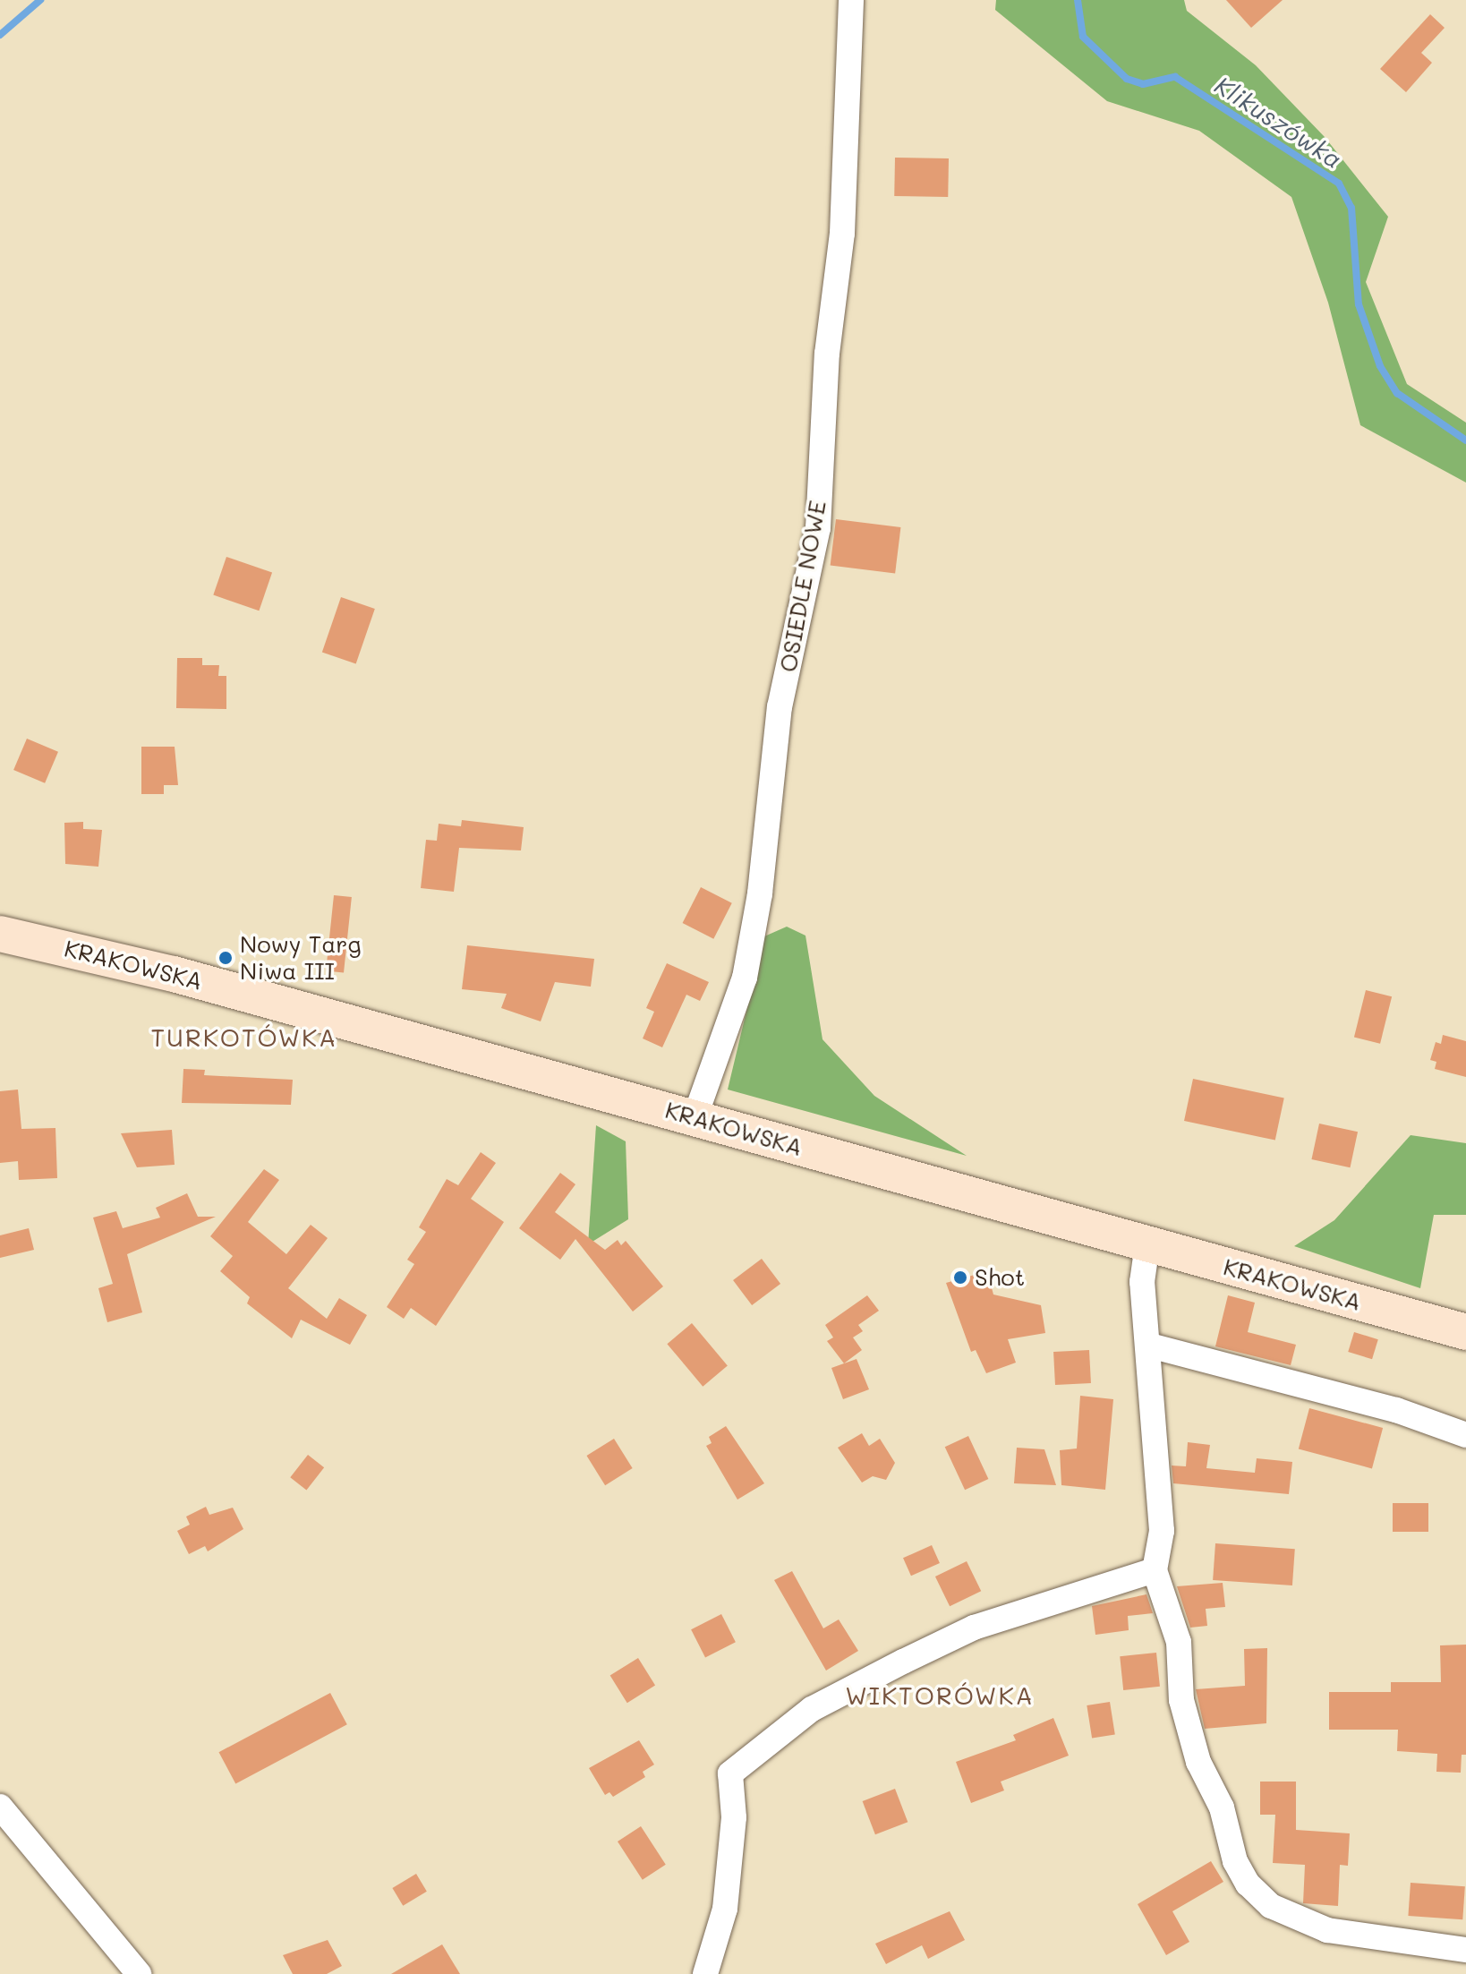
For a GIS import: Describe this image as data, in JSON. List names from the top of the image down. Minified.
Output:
{"streets":{"main road":["KRAKOWSKA"],"street":["OSIEDLE NOWE"]},"crossings":[["OSIEDLE NOWE","KRAKOWSKA"]],"districts":["TURKOTÓWKA","WIKTORÓWKA"],"water":["Klikuszówka"],"places":["Nowy Targ Niwa III","Shot"]}
